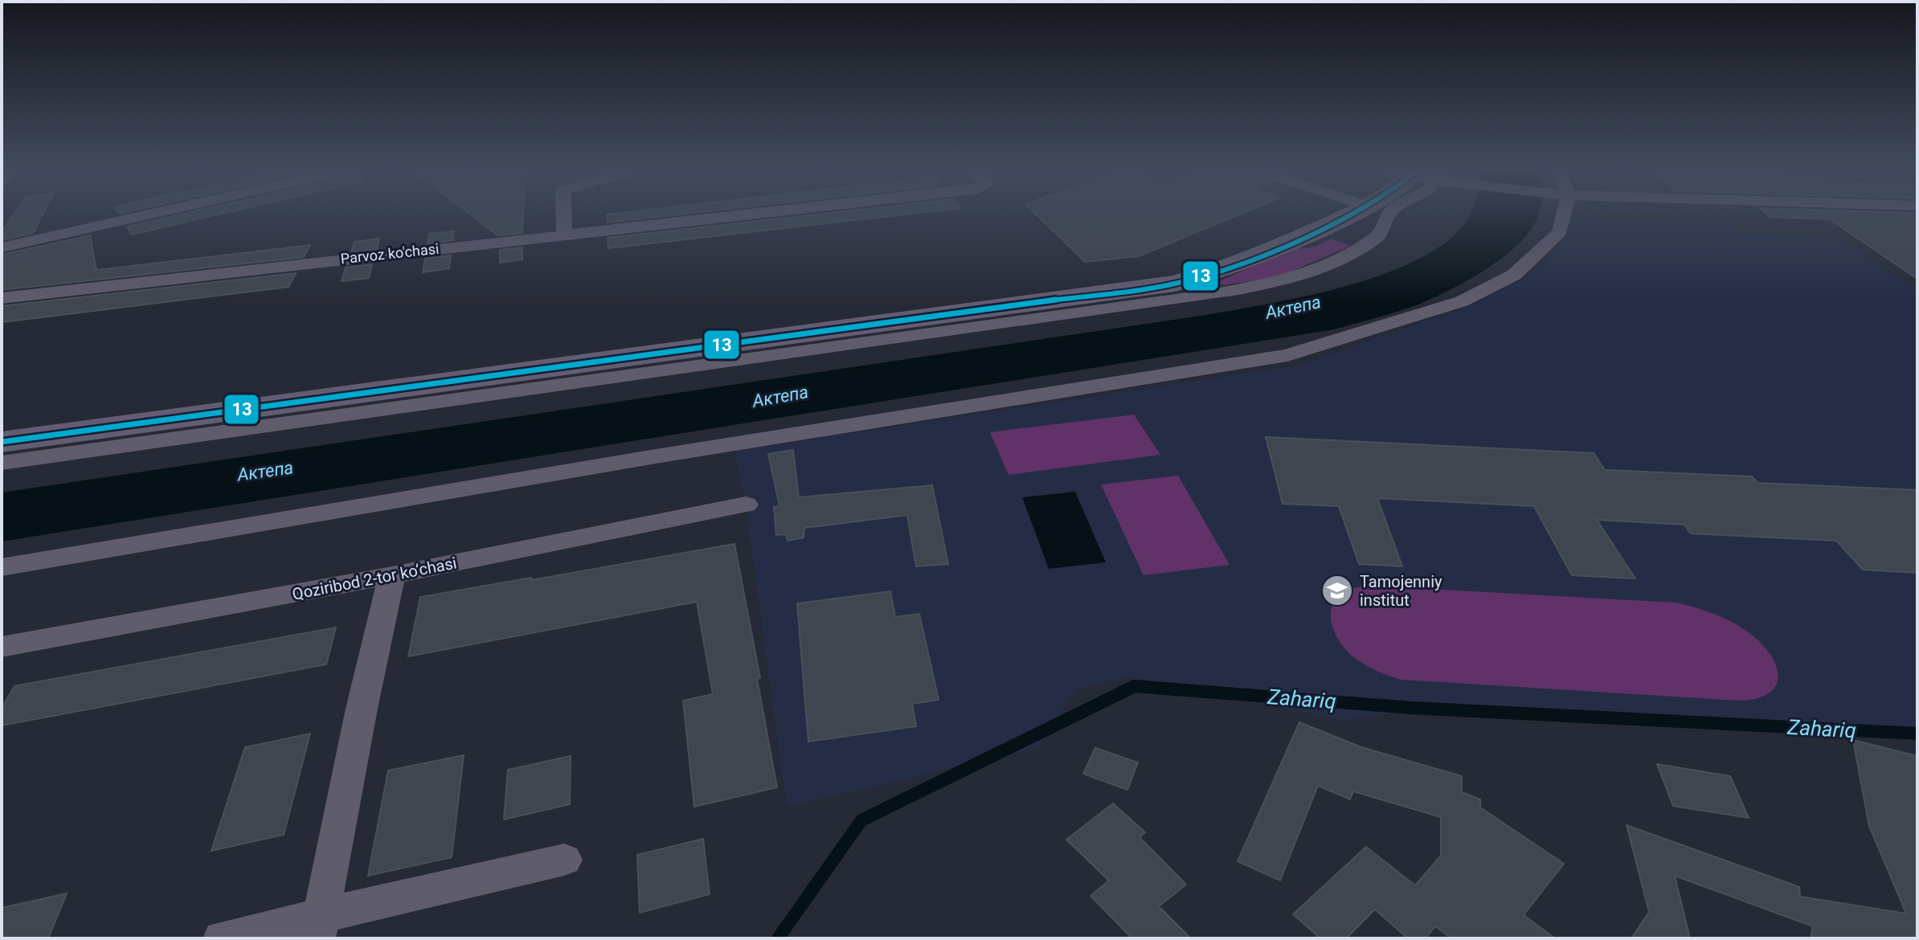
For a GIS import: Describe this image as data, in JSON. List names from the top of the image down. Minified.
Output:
{"streets":{"street":["Parvoz ko'chasi","Qoziribod 2-tor ko‘chasi"]},"water":["Актепа","Zahariq"],"places":{"school or university":["Tamojenniy institut"]},"lines":["transit line 13"]}
